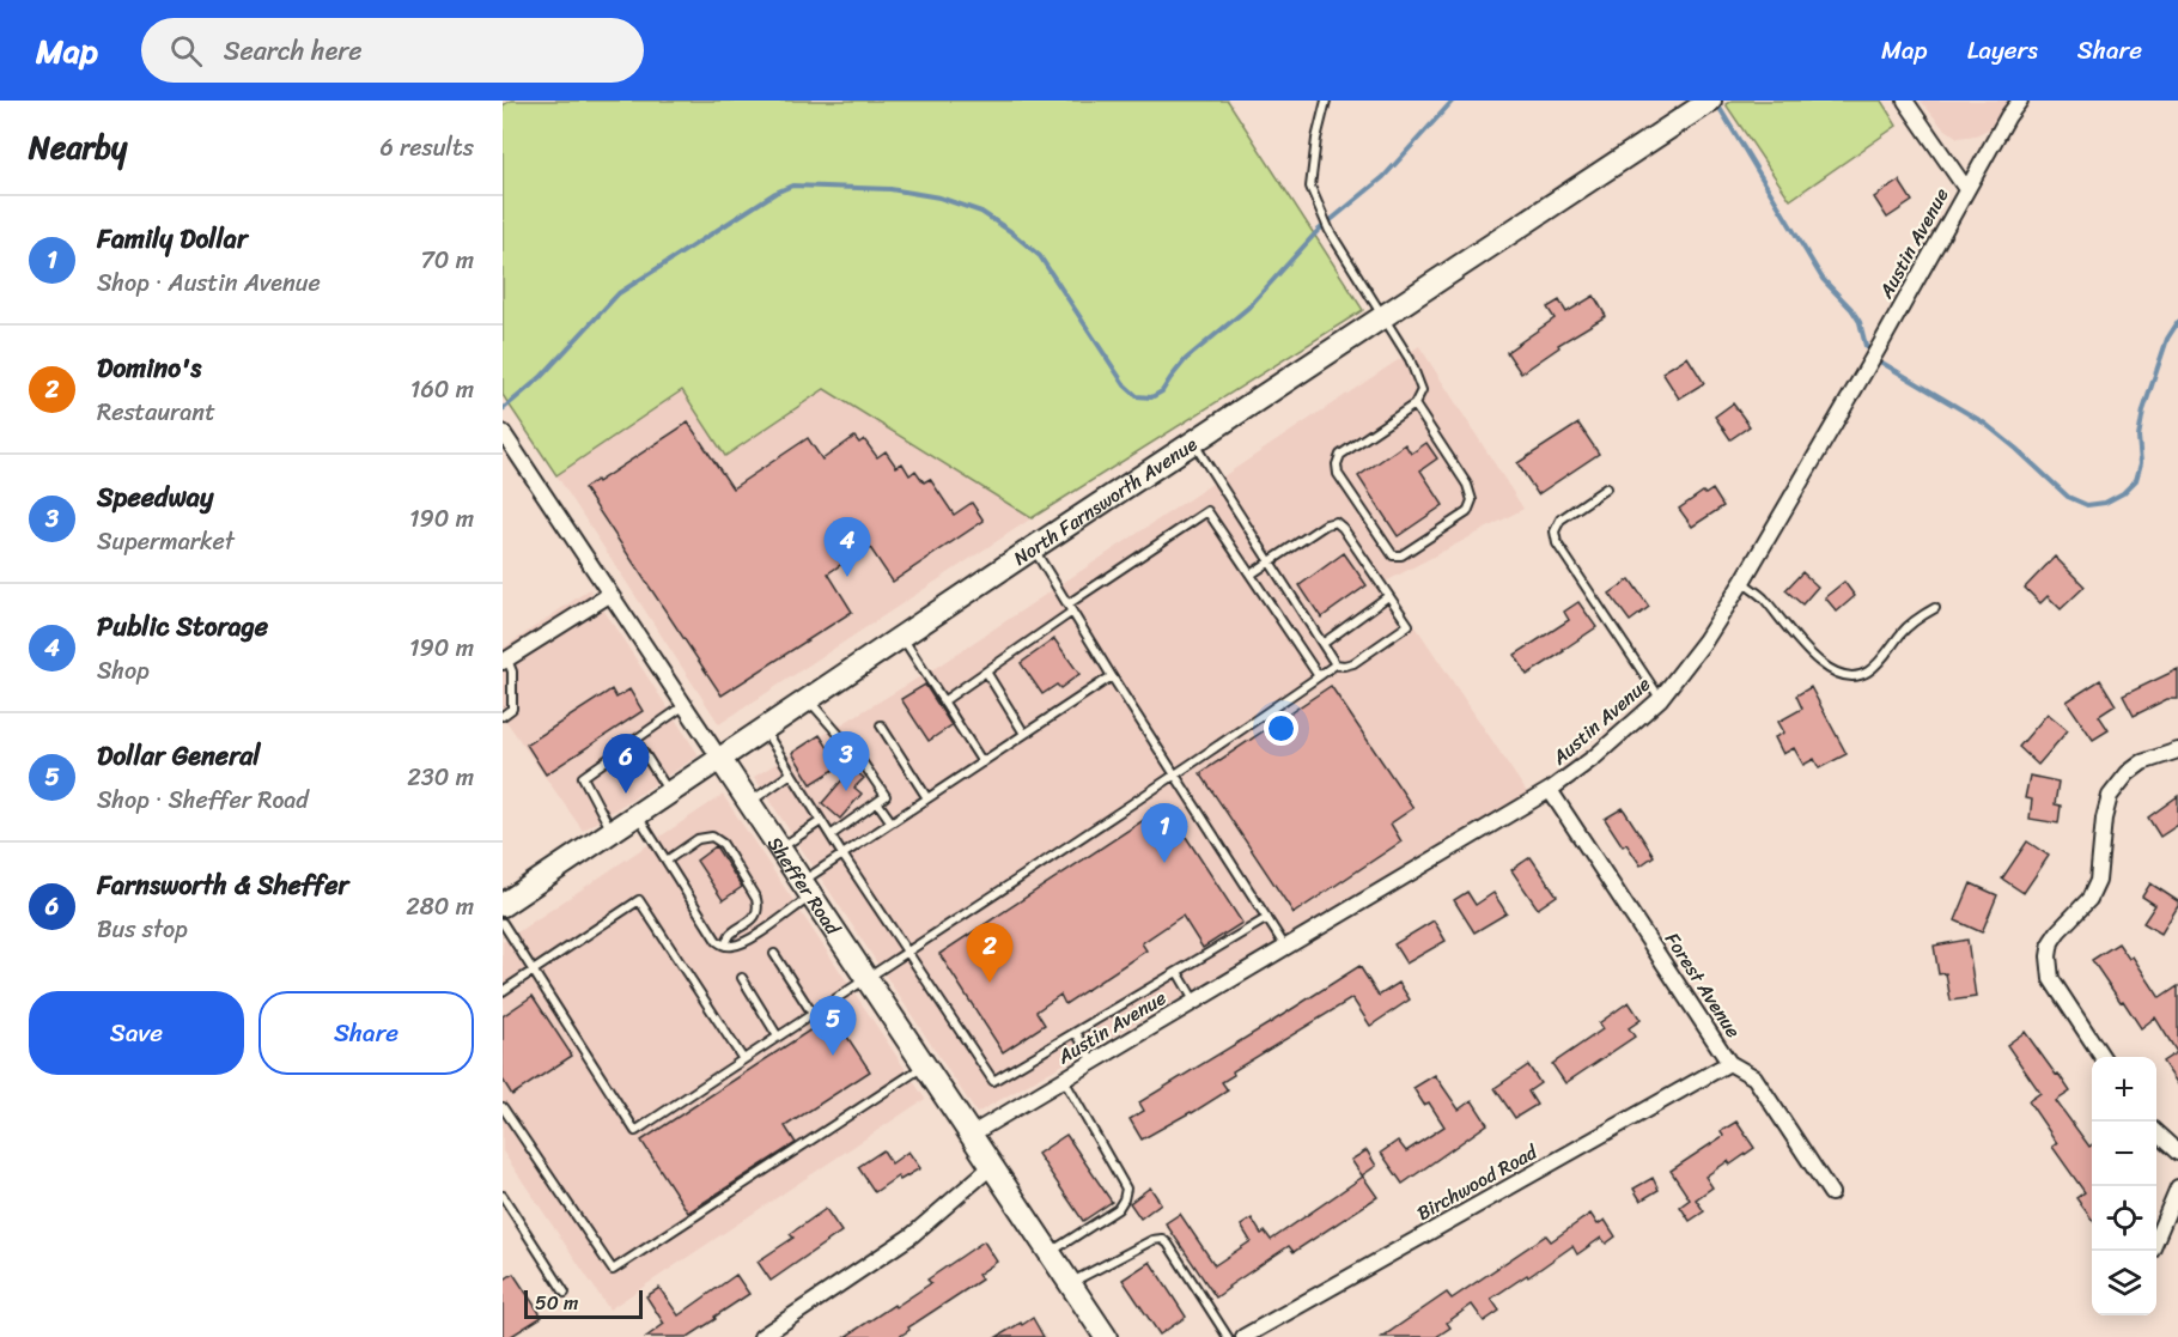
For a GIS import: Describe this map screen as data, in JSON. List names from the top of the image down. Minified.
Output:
{"streets":{"main road":["North Farnsworth Avenue","Sheffer Road"],"street":["Austin Avenue","Forest Avenue","Birchwood Road"]},"crossings":[["Austin Avenue","Sheffer Road"],["Austin Avenue","Forest Avenue"],["North Farnsworth Avenue","Sheffer Road"],["Forest Avenue","Birchwood Road"]],"scale_bar":"50 m","page":{"header":"Map","search":"Search here","nav":["Map","Layers","Share"],"heading":["Nearby","6 results"],"list":[{"mark":"1","name":"Family Dollar","note":"Shop · Austin Avenue","value":"70 m"},{"mark":"2","name":"Domino's","note":"Restaurant","value":"160 m"},{"mark":"3","name":"Speedway","note":"Supermarket","value":"190 m"},{"mark":"4","name":"Public Storage","note":"Shop","value":"190 m"},{"mark":"5","name":"Dollar General","note":"Shop · Sheffer Road","value":"230 m"},{"mark":"6","name":"Farnsworth & Sheffer","note":"Bus stop","value":"280 m"}],"pins":["4","3","6","1","2","5"],"buttons":["Save","Share"],"map_buttons":["+","−"],"scale":"50 m"}}
